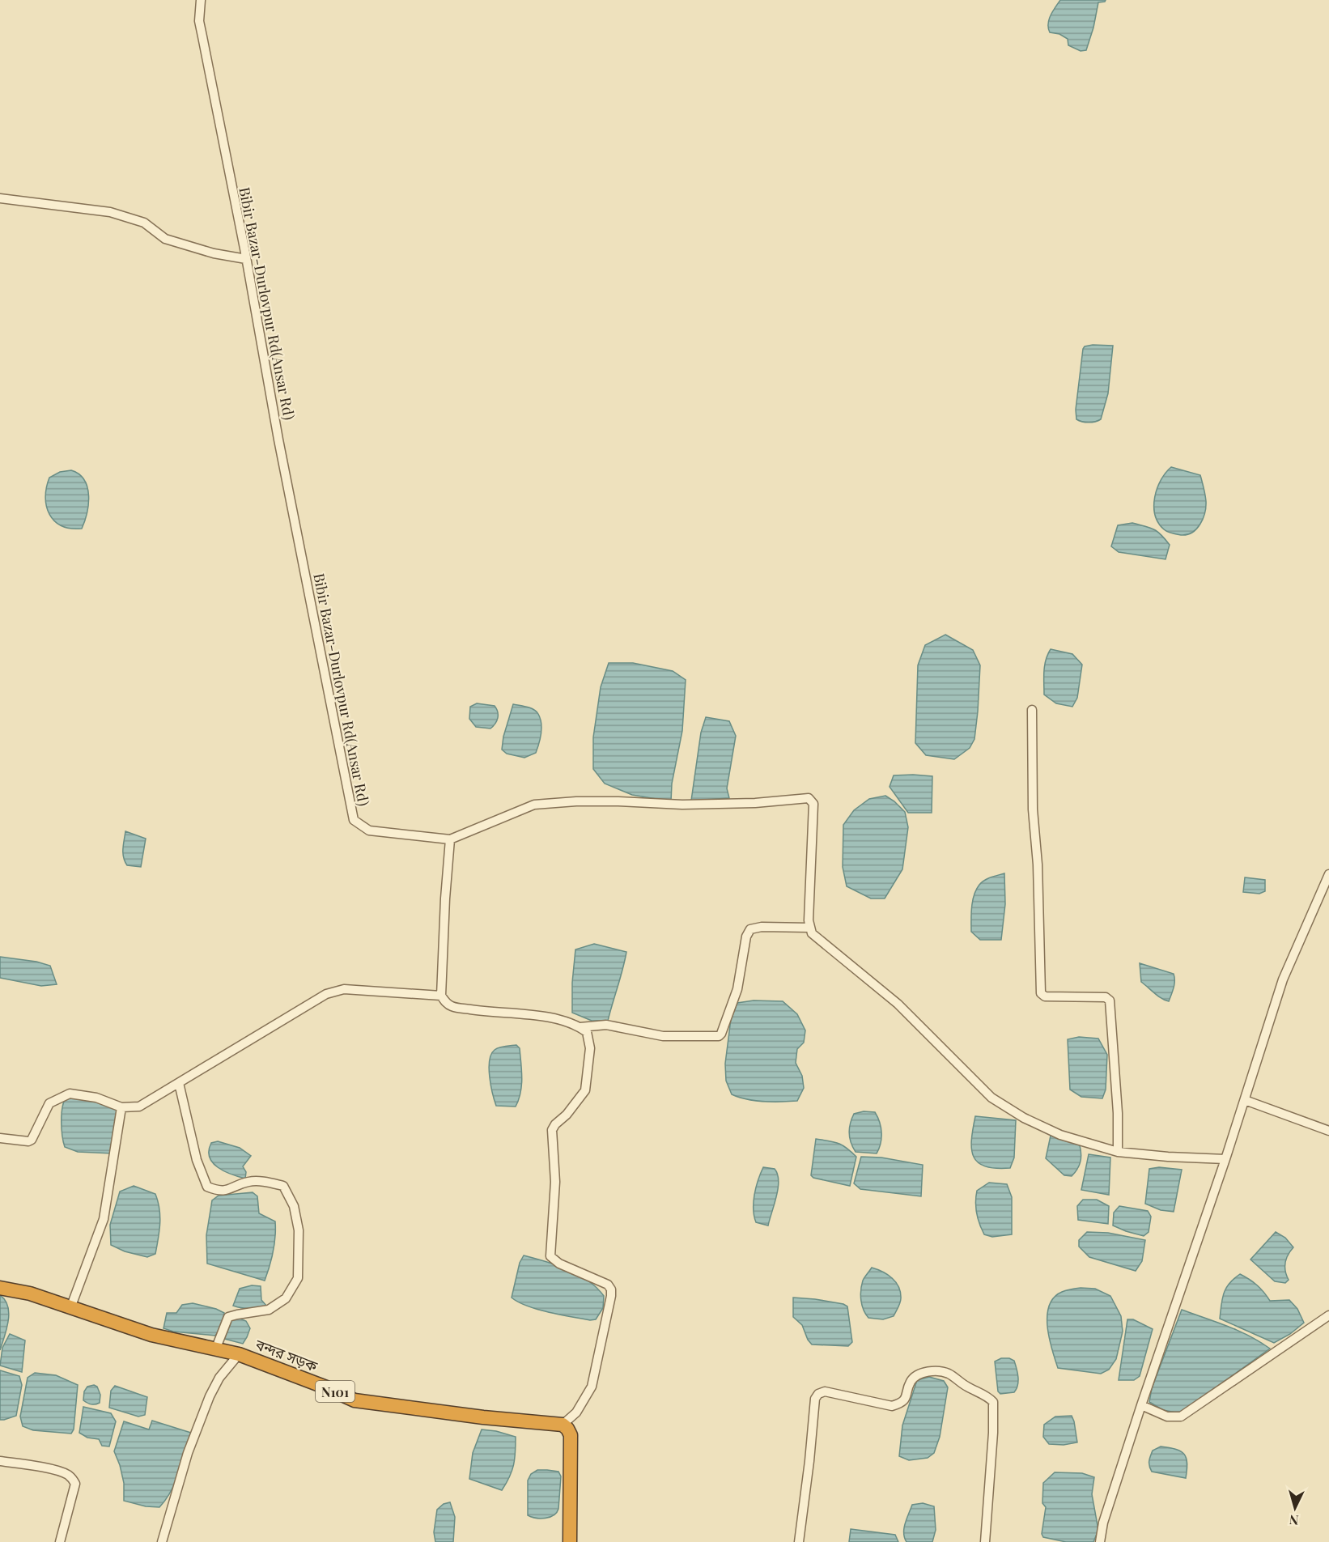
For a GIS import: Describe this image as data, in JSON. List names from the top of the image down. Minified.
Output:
{"streets":{"highway":["বন্দর সড়ক","N101"],"street":["Bibir Bazar-Durlovpur Rd(Ansar Rd)"]},"north":"bottom"}
